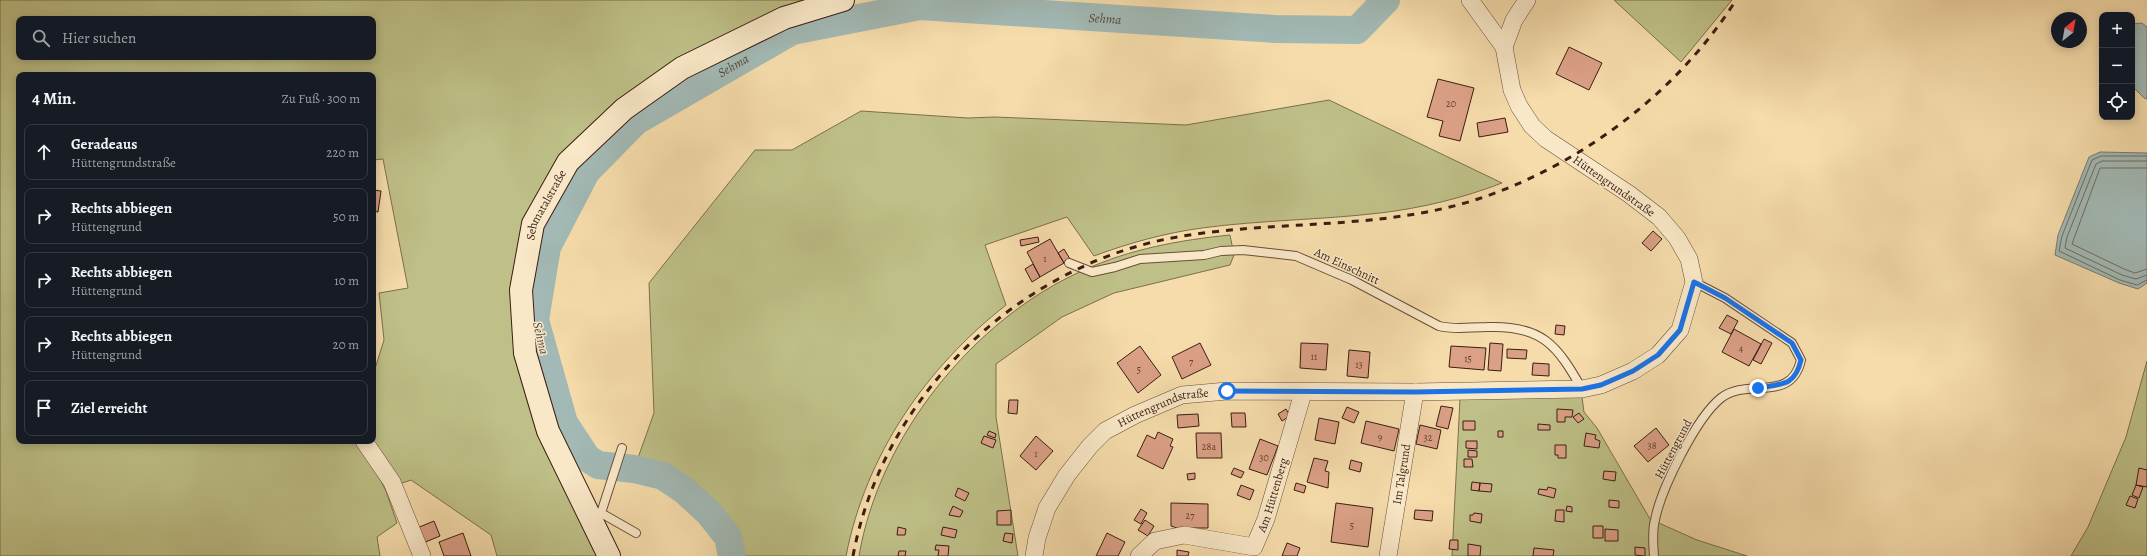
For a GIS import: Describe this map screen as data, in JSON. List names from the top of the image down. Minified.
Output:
{"streets":{"main road":["Sehmatalstraße"],"street":["Hüttengrundstraße","Im Talgrund","Am Hüttenberg"],"lane":["Am Einschnitt","Hüttengrund"]},"crossings":[["Hüttengrundstraße","Am Einschnitt"],["Hüttengrundstraße","Hüttengrund"],["Hüttengrundstraße","Im Talgrund"],["Hüttengrundstraße","Am Hüttenberg"]],"water":["Sehma"],"house_numbers":["20","1","4","11","15","7","13","5","9","32","38","28a","1","30","27","5"],"north":"top right","page":{"map_buttons":["+","−"],"search":"Hier suchen","heading":["4 Min.","Zu Fuß · 300 m"],"list":[["Geradeaus","Hüttengrundstraße","220 m"],["Rechts abbiegen","Hüttengrund","50 m"],["Rechts abbiegen","Hüttengrund","10 m"],["Rechts abbiegen","Hüttengrund","20 m"],"Ziel erreicht"]}}
